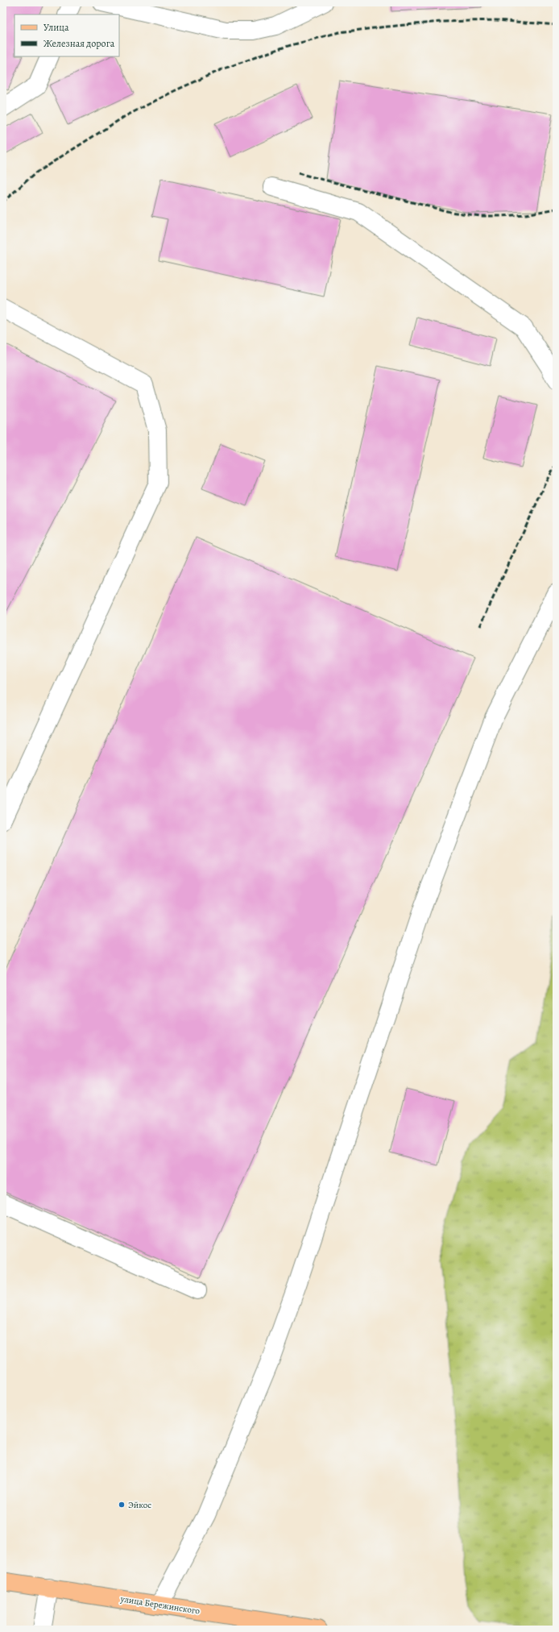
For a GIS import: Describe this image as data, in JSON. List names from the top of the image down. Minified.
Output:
{"streets":{"main road":["улица Бережинского"]},"places":["Эйкос"],"legend":["Улица","Железная дорога"]}
